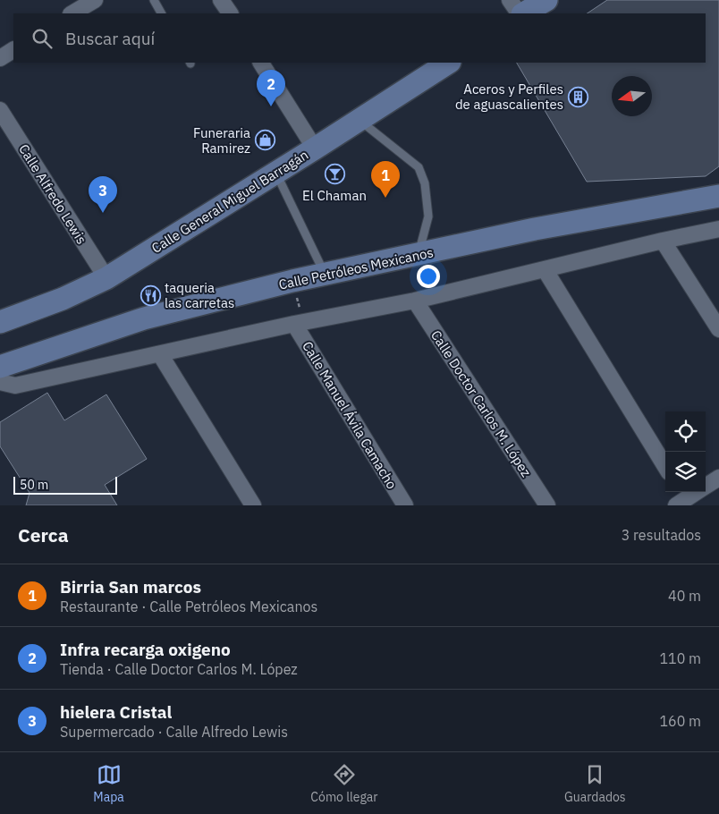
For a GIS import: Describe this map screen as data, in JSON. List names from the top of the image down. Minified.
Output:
{"streets":{"main road":["Calle General Miguel Barragán","Calle Petróleos Mexicanos"],"street":["Calle Alfredo Lewis","Calle Doctor Carlos M. López","Calle Manuel Ávila Camacho"]},"crossings":[["Calle Alfredo Lewis","Calle General Miguel Barragán"],["Calle General Miguel Barragán","Calle Petróleos Mexicanos"]],"places":{"building":["Aceros y Perfiles de aguascalientes"],"shop":["Funeraria Ramirez"],"bar":["El Chaman"],"restaurant":["taqueria las carretas"]},"scale_bar":"50 m","north":"left","page":{"search":"Buscar aquí","pins":["2","1","3"],"scale":"50 m","heading":["Cerca","3 resultados"],"list":[{"mark":"1","name":"Birria San marcos","note":"Restaurante · Calle Petróleos Mexicanos","value":"40 m"},{"mark":"2","name":"Infra recarga oxigeno","note":"Tienda · Calle Doctor Carlos M. López","value":"110 m"},{"mark":"3","name":"hielera Cristal","note":"Supermercado · Calle Alfredo Lewis","value":"160 m"}],"nav":["Mapa","Cómo llegar","Guardados"]}}
